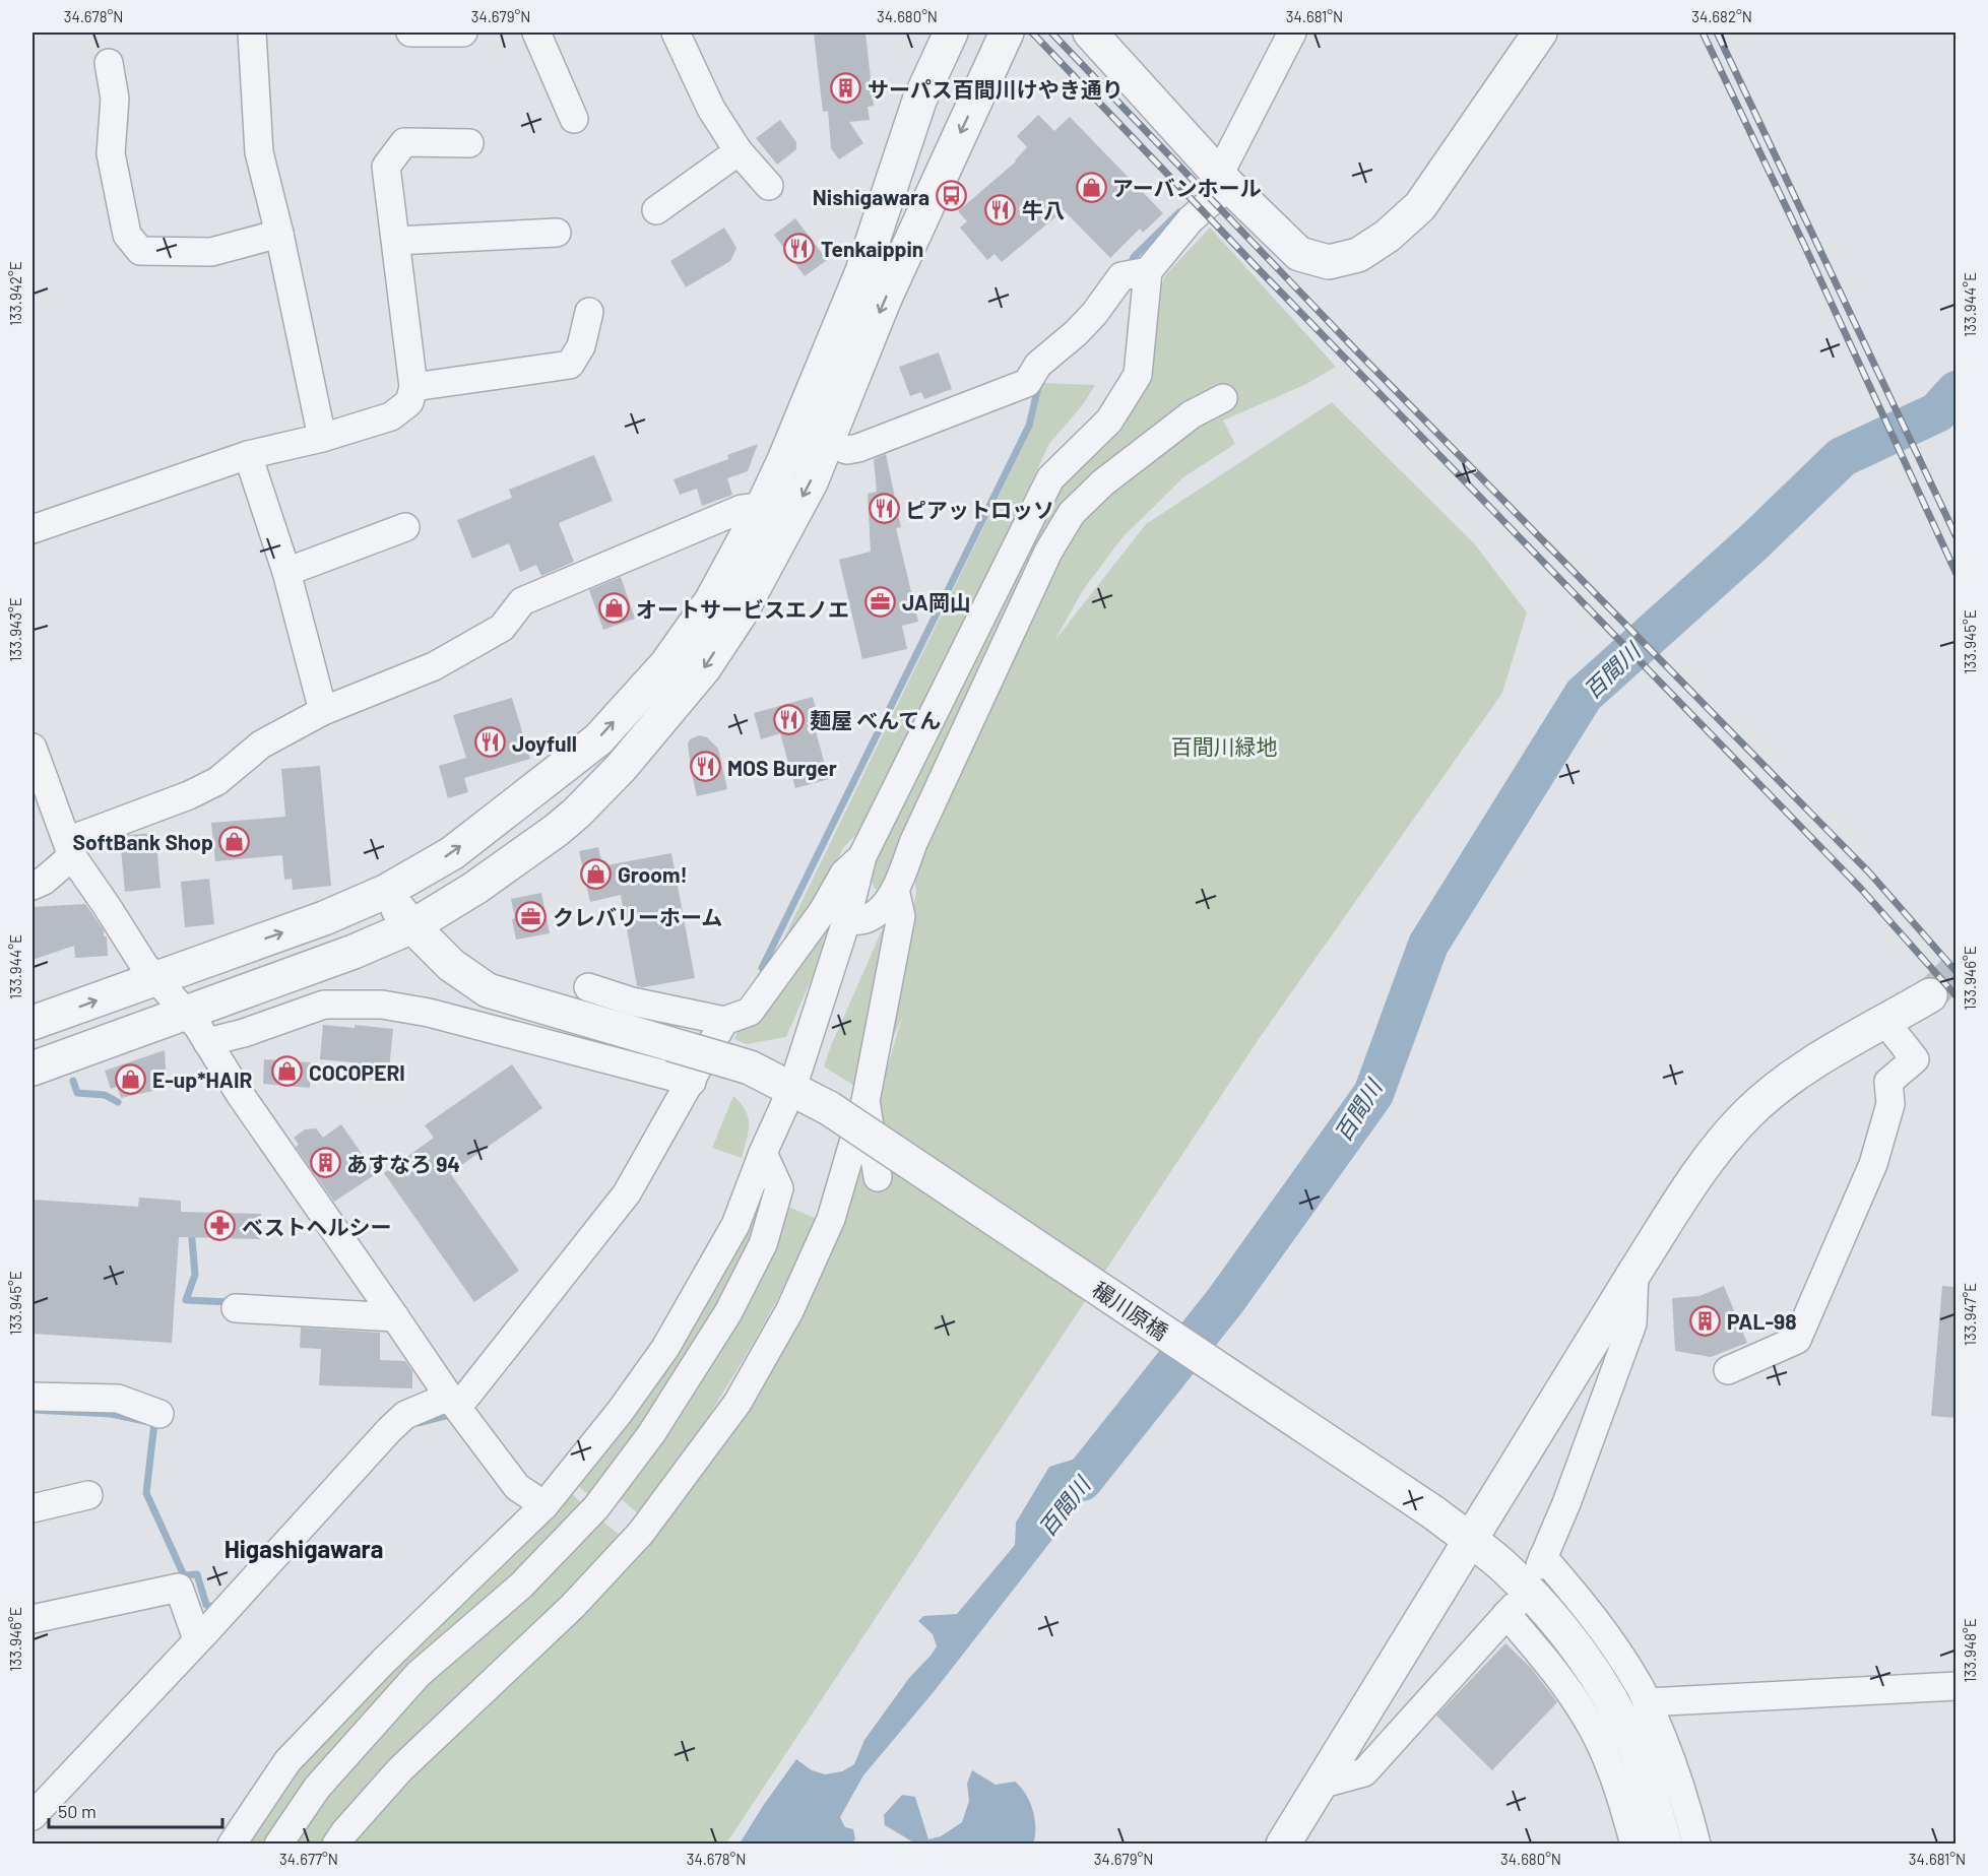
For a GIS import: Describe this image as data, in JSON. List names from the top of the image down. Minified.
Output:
{"streets":{"street":["穝川原橋"]},"districts":["Higashigawara"],"water":["百間川"],"parks":["百間川緑地"],"places":{"building":["サーパス百間川けやき通り","あすなろ 94","PAL-98"],"shop":["アーバンホール","オートサービスエノエ","SoftBank Shop","Groom!","COCOPERI","E-up*HAIR"],"bus stop":["Nishigawara"],"restaurant":["牛八","Tenkaippin","ピアットロッソ","麺屋 べんてん","Joyfull","MOS Burger"],"office":["JA岡山","クレバリーホーム"],"pharmacy":["ベストヘルシー"]},"scale_bar":"50 m","coordinates":["34.678°N","34.679°N","34.680°N","34.681°N","34.682°N","133.942°E","133.944°E","133.943°E","133.945°E","133.946°E","133.947°E","133.948°E","34.677°N"]}
